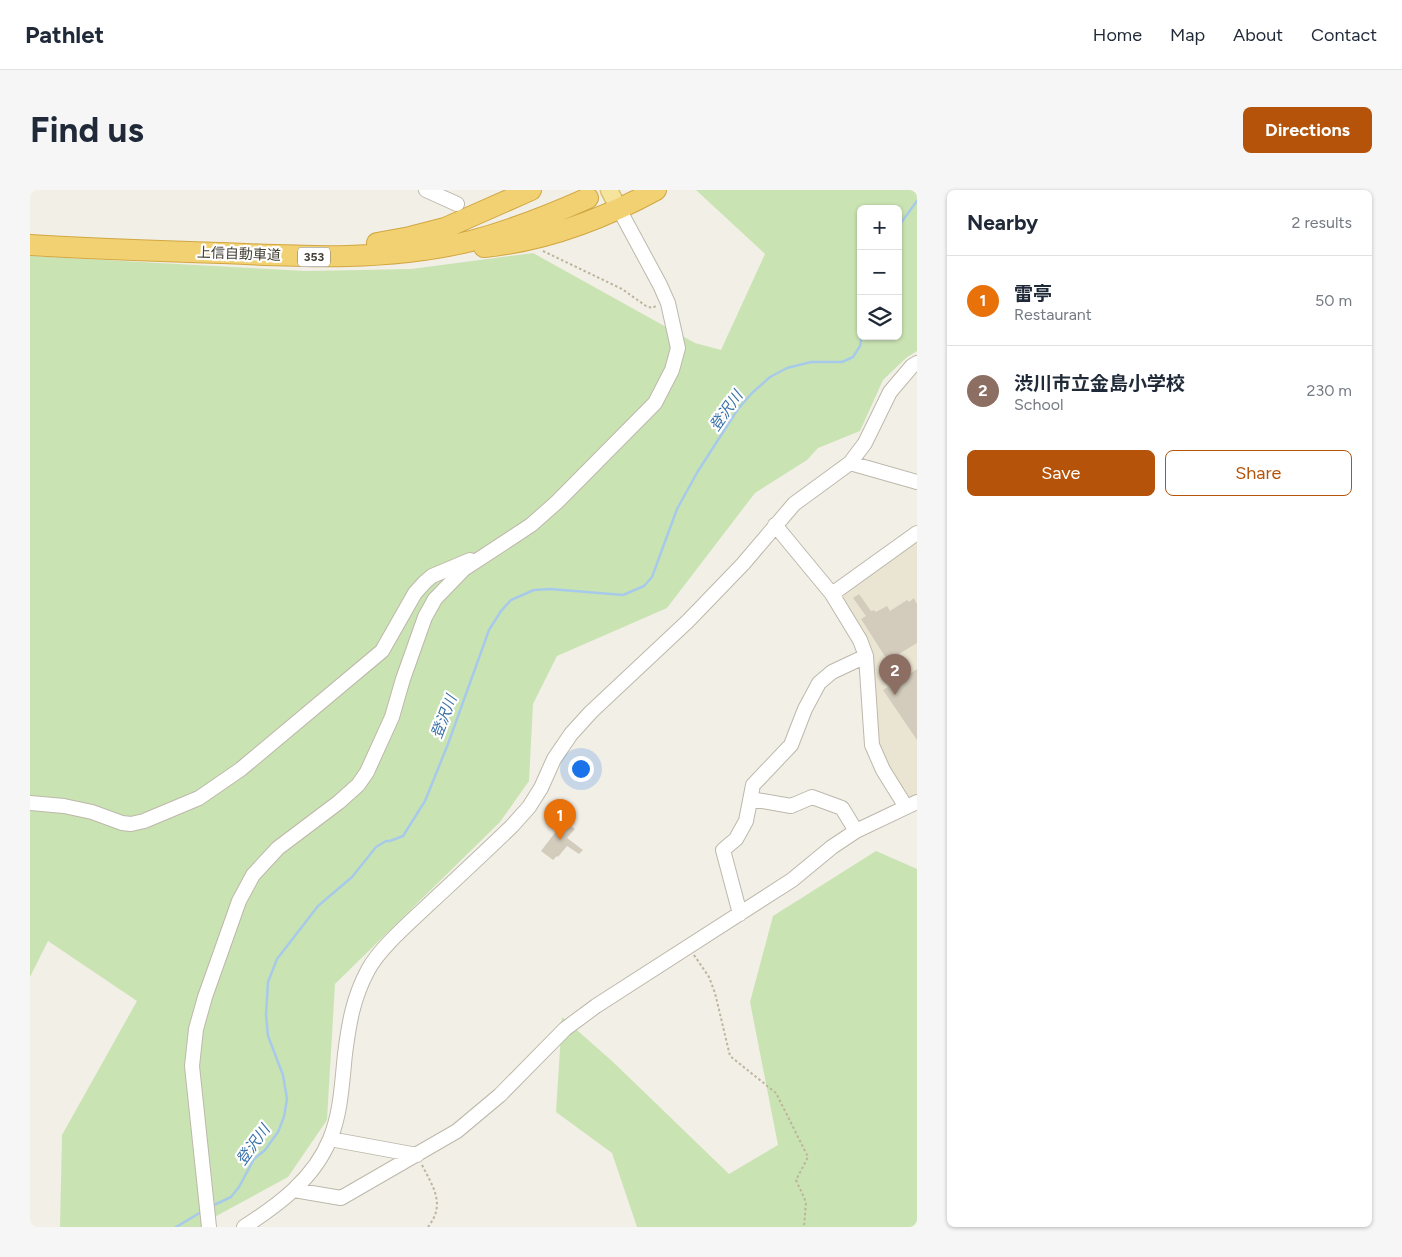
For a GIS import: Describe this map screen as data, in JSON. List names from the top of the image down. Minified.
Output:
{"streets":{"highway":["上信自動車道","353"]},"water":["登沢川"],"page":{"header":"Pathlet","nav":["Home","Map","About","Contact"],"buttons":["Directions",["Save","Share"]],"title":"Find us","heading":["Nearby","2 results"],"map_buttons":["+","−"],"list":[{"mark":"1","name":"雷亭","note":"Restaurant","value":"50 m"},{"mark":"2","name":"渋川市立金島小学校","note":"School","value":"230 m"}],"pins":["2","1"]}}
